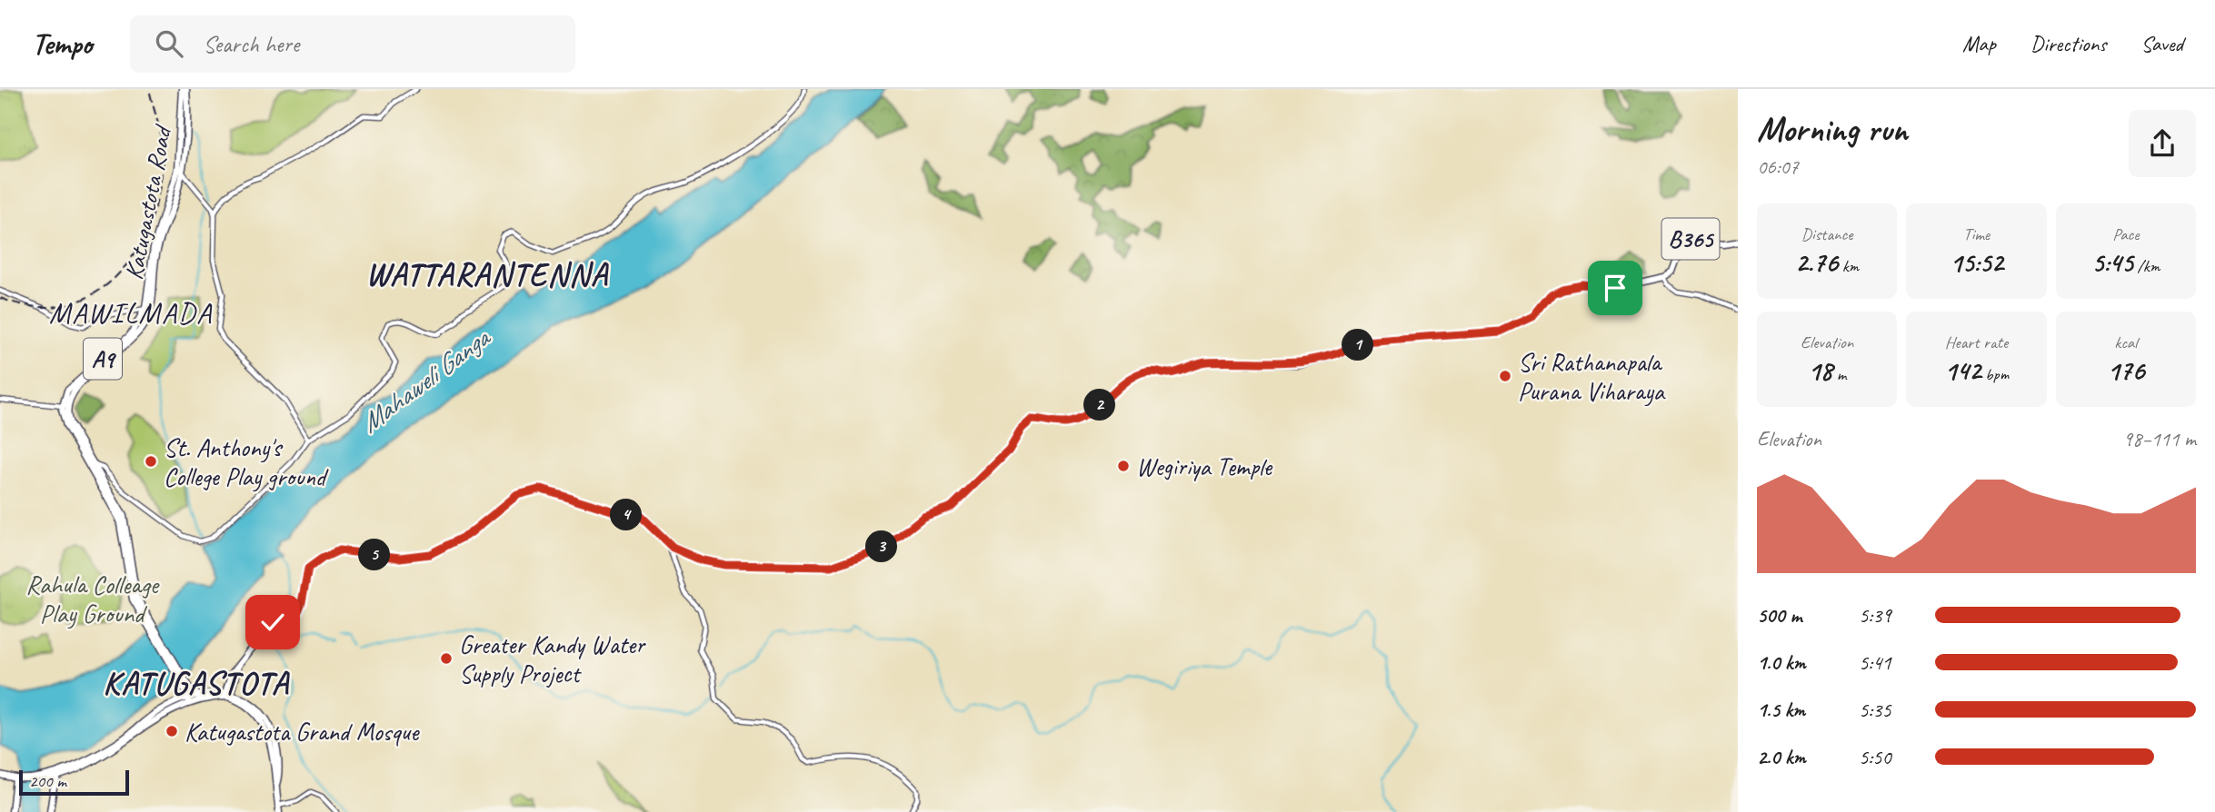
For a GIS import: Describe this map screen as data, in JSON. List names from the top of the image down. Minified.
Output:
{"streets":{"main road":["Katugastota Road","B365","A9"]},"crossings":[["Katugastota Road","A9"]],"districts":["WATTARANTENNA","MAWILMADA","KATUGASTOTA"],"water":["Mahaweli Ganga"],"parks":["Rahula Colleage Play Ground"],"places":["Sri Rathanapala Purana Viharaya","St. Anthony's College Play ground","Wegiriya Temple","Greater Kandy Water Supply Project","Katugastota Grand Mosque"],"scale_bar":"200 m","page":{"header":"Tempo","search":"Search here","nav":["Map","Directions","Saved"],"heading":["Morning run","06:07"],"stats":[["Distance","2.76 km"],["Time","15:52"],["Pace","5:45 /km"],["Elevation","18 m"],["Heart rate","142 bpm"],["kcal","176"]],"pins":["1","2","4","3","5"],"chart":["Elevation","98–111 m"],"list":[{"name":"500 m","note":"5:39"},{"name":"1.0 km","note":"5:41"},{"name":"1.5 km","note":"5:35"},{"name":"2.0 km","note":"5:50"}],"scale":"200 m"}}
